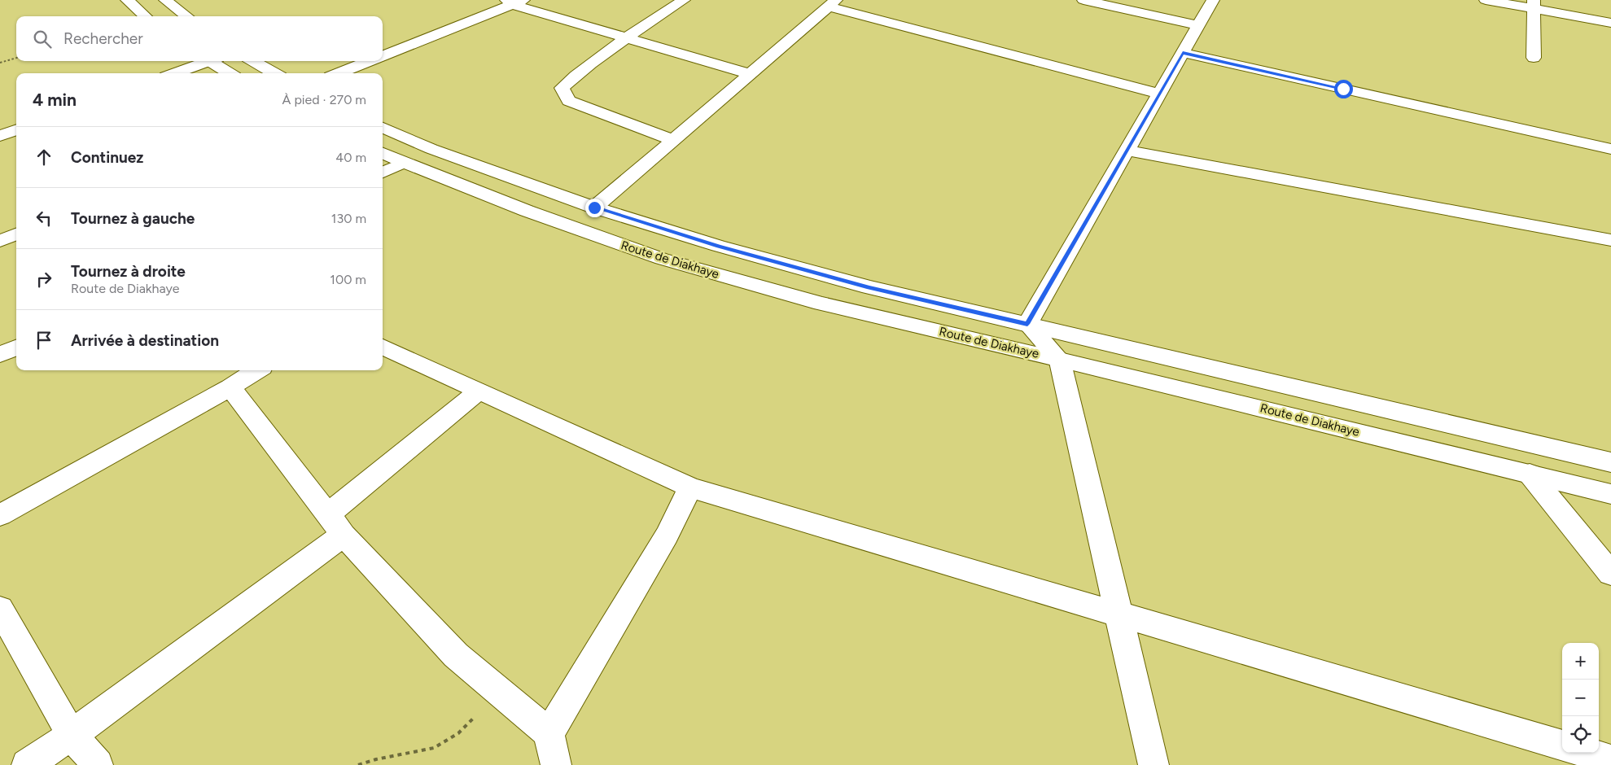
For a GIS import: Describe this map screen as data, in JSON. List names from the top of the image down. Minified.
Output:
{"streets":{"street":["Route de Diakhaye"]},"page":{"search":"Rechercher","heading":["4 min","À pied · 270 m"],"list":[["Continuez","40 m"],["Tournez à gauche","130 m"],["Tournez à droite","Route de Diakhaye","100 m"],"Arrivée à destination"],"map_buttons":["+","−"]}}
